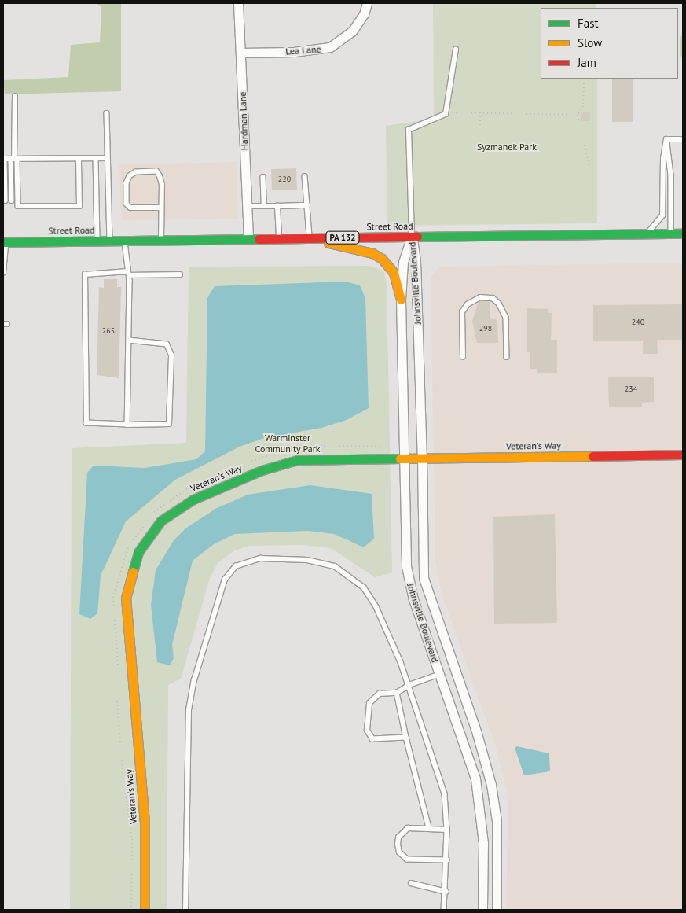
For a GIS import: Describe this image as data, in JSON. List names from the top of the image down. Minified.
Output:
{"streets":{"street":["Lea Lane","Hardman Lane","Street Road","PA 132","Johnsville Boulevard","Veteran's Way"]},"crossings":[["Lea Lane","Hardman Lane"],["Hardman Lane","Street Road"],["Street Road","Johnsville Boulevard"],["Johnsville Boulevard","Veteran's Way"]],"parks":["Syzmanek Park","Warminster Community Park"],"house_numbers":["220","240","298","265","234"],"legend":["Fast","Slow","Jam"]}
